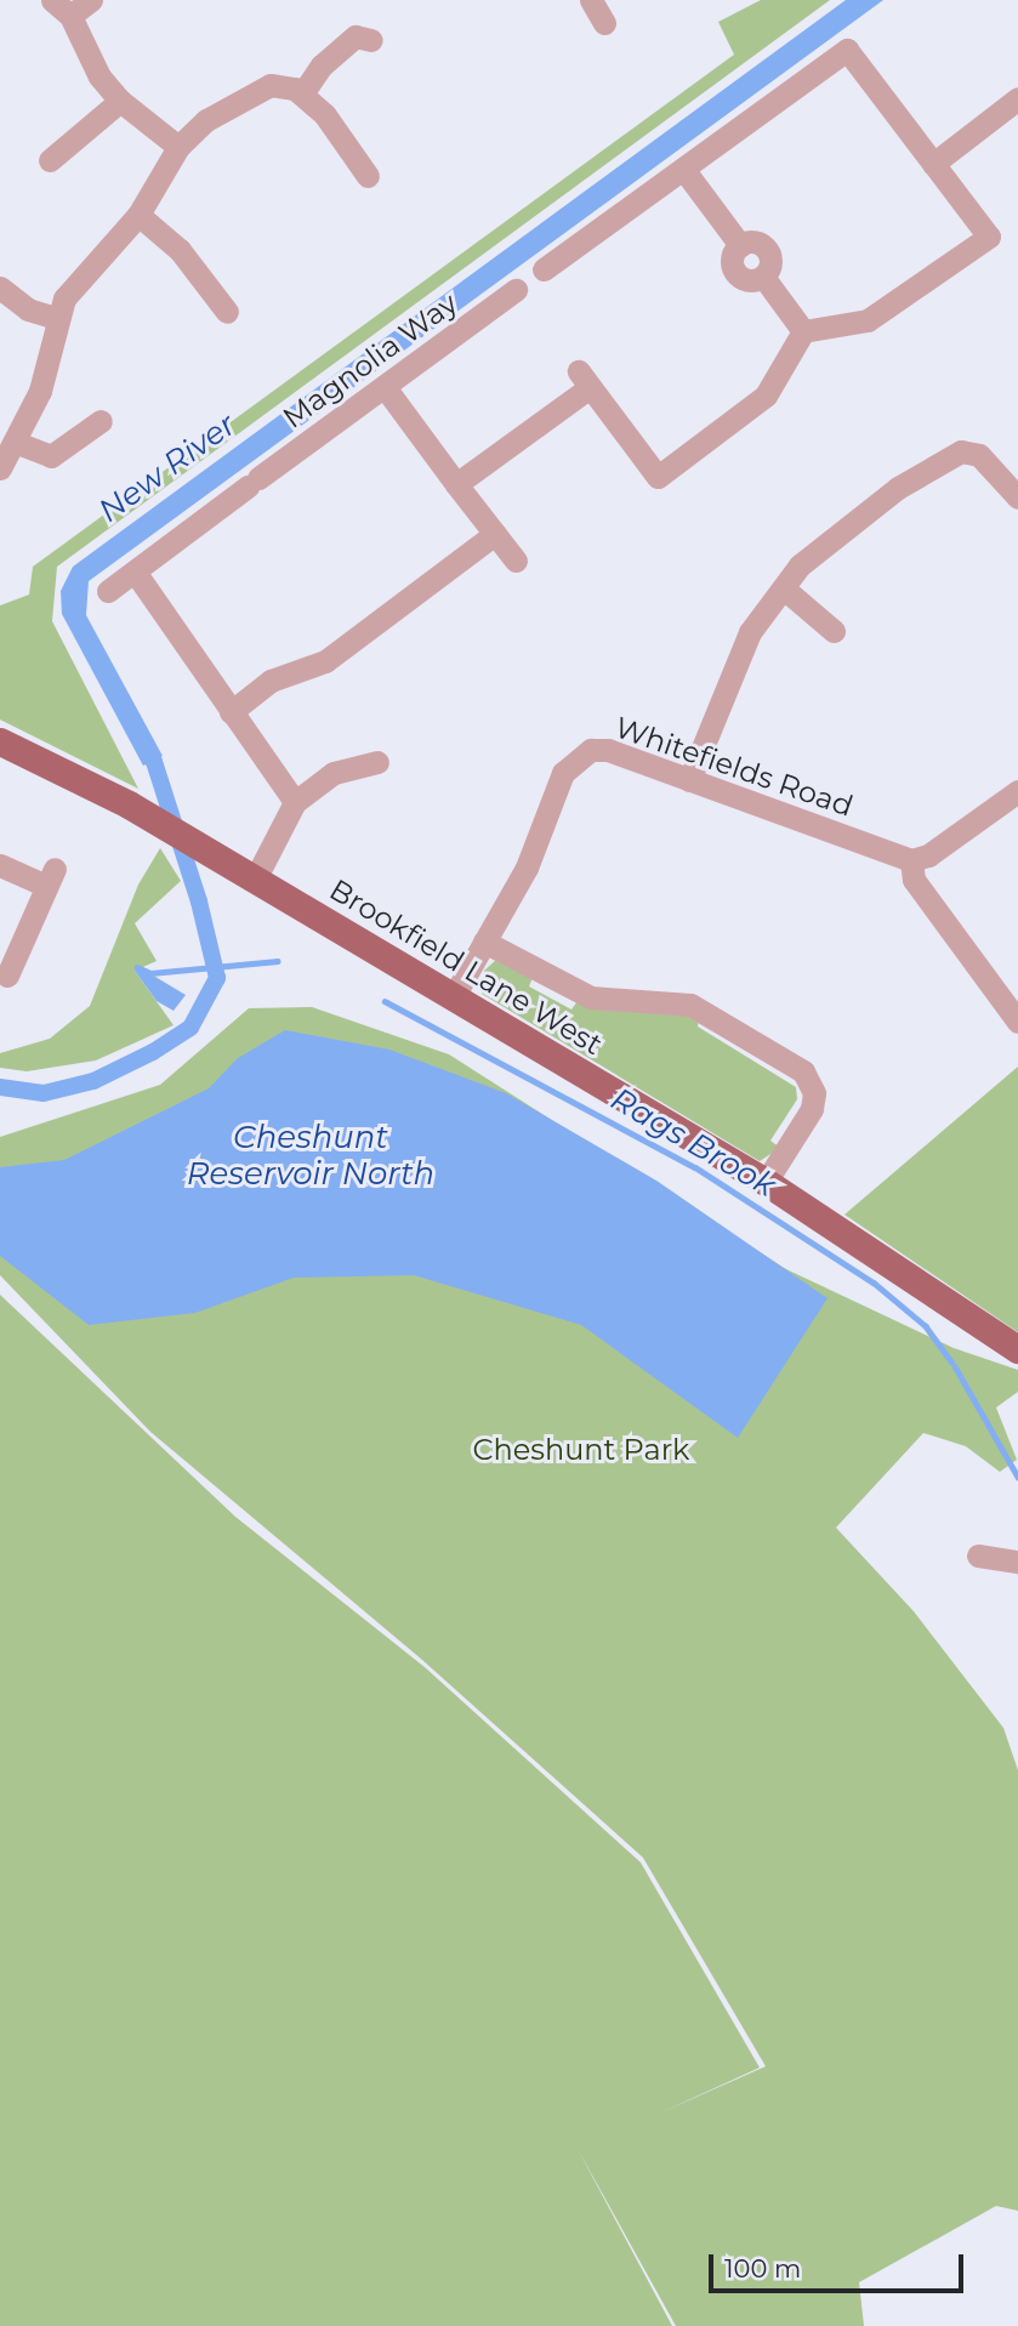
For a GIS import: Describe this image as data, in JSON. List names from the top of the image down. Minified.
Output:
{"streets":{"main road":["Brookfield Lane West"],"street":["Magnolia Way","Whitefields Road"]},"crossings":[["Whitefields Road","Brookfield Lane West"]],"water":["New River","Cheshunt Reservoir North","Rags Brook"],"parks":["Cheshunt Park"],"scale_bar":"100 m"}
